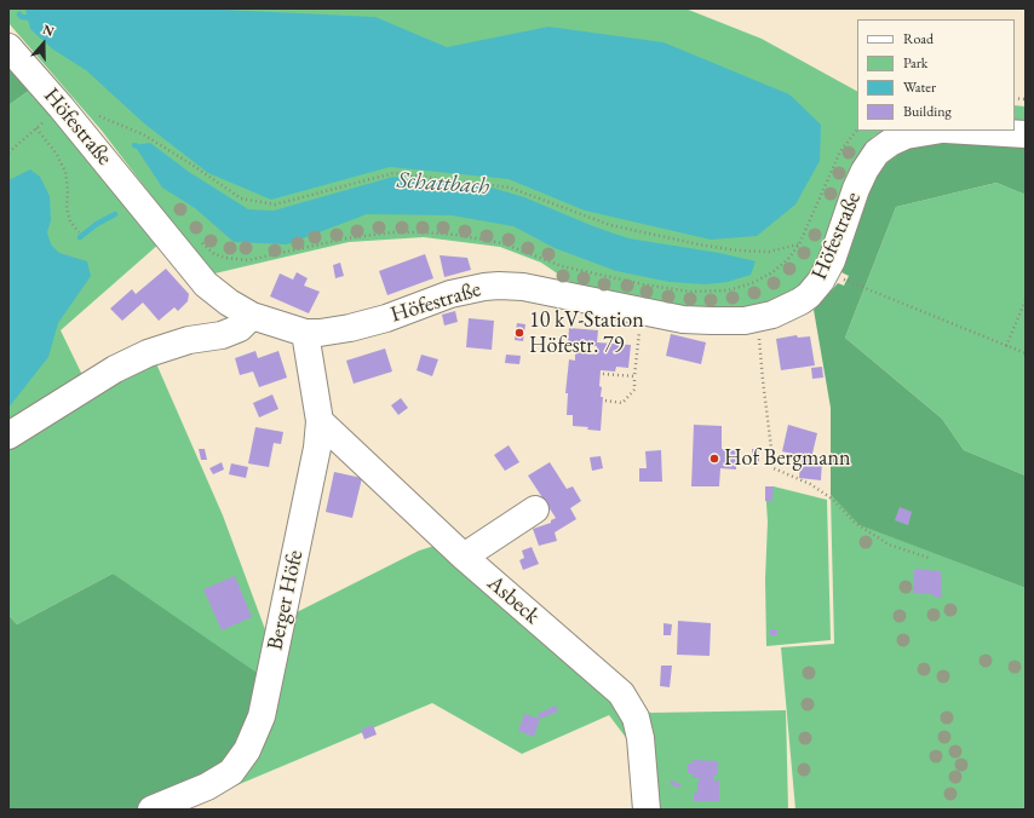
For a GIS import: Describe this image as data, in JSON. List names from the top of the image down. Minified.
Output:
{"streets":{"street":["Höfestraße","Berger Höfe","Asbeck"]},"crossings":[["Höfestraße","Berger Höfe"],["Berger Höfe","Asbeck"]],"water":["Schattbach"],"places":["10 kV-Station Höfestr. 79","Hof Bergmann"],"legend":["Road","Park","Water","Building"],"north":"top"}
